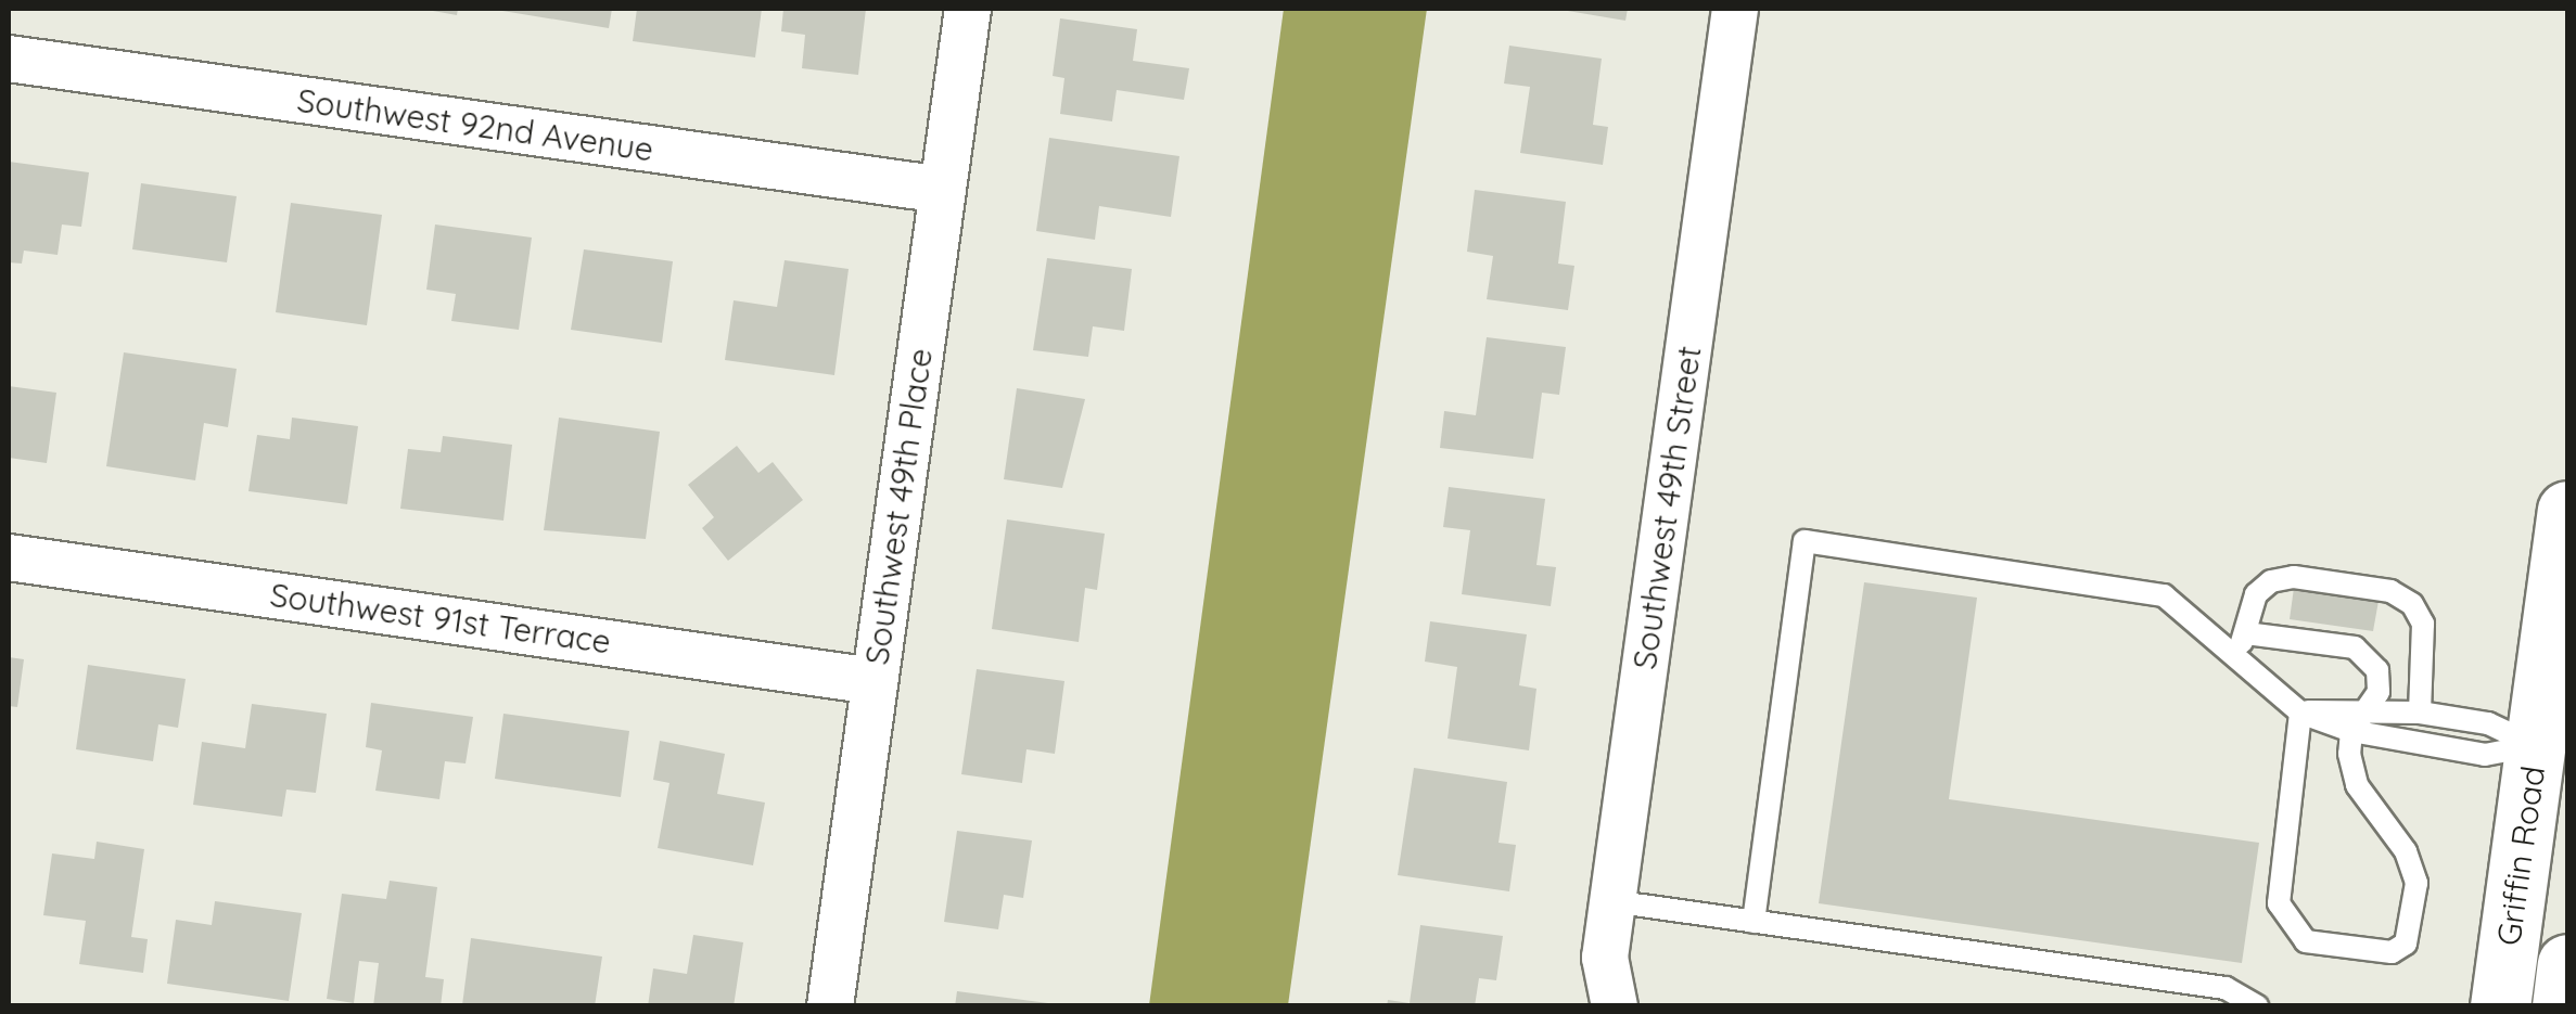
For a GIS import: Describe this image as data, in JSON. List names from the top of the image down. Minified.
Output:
{"streets":{"main road":["Griffin Road"],"street":["Southwest 92nd Avenue","Southwest 49th Place","Southwest 49th Street","Southwest 91st Terrace"]},"crossings":[["Southwest 92nd Avenue","Southwest 49th Place"],["Southwest 49th Place","Southwest 91st Terrace"]]}
